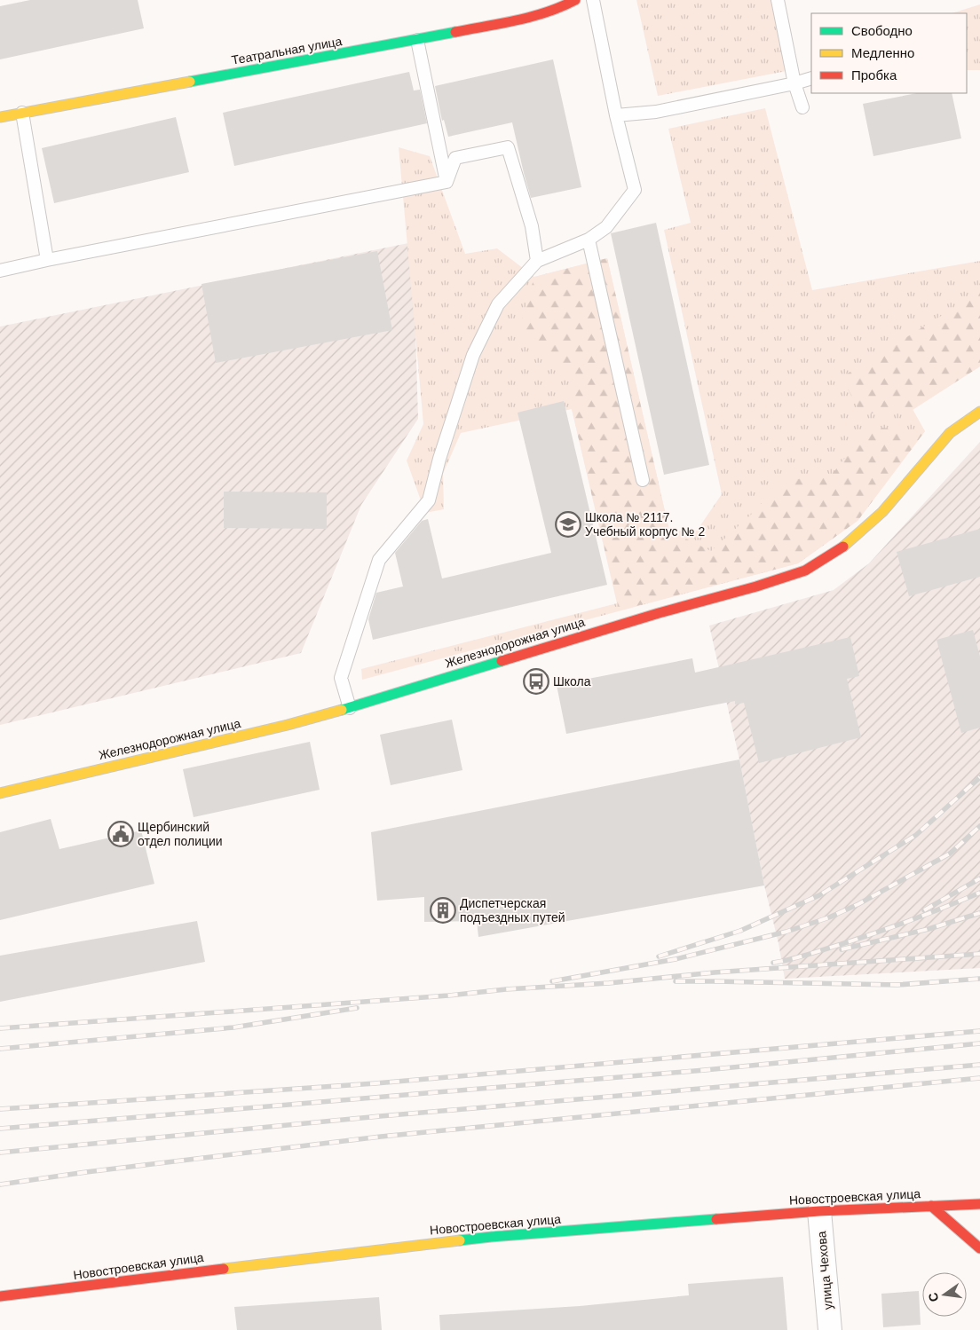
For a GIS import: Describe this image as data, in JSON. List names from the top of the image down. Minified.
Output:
{"streets":{"street":["Театральная улица","Железнодорожная улица","Новостроевская улица","улица Чехова"]},"crossings":[["Новостроевская улица","улица Чехова"]],"places":{"school or university":["Школа № 2117. Учебный корпус № 2"],"bus stop":["Школа"],"public building":["Щербинский отдел полиции"],"building":["Диспетчерская подъездных путей"]},"legend":["Свободно","Медленно","Пробка"],"north":"left"}
